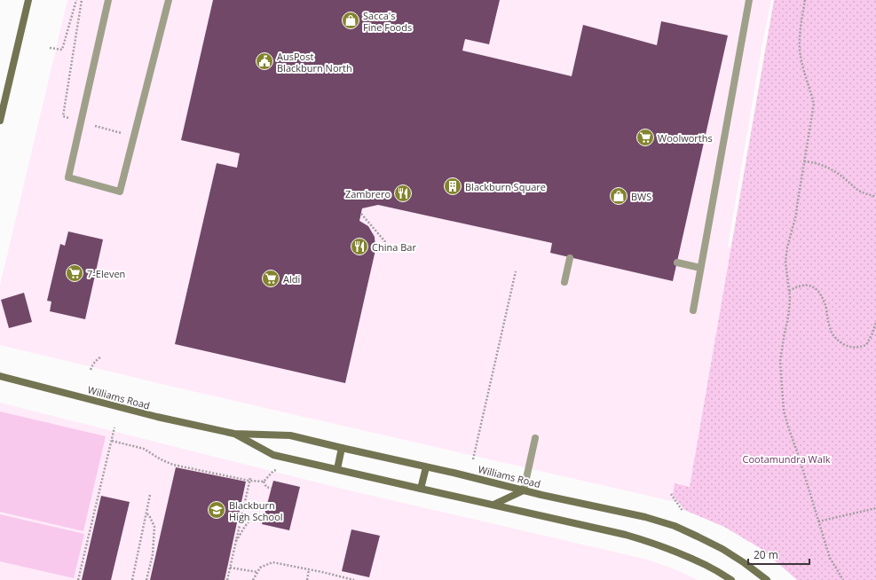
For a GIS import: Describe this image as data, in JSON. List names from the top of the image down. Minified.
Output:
{"streets":{"main road":["Williams Road"]},"parks":["Cootamundra Walk"],"places":{"shop":["Sacca's Fine Foods","BWS"],"public building":["AusPost Blackburn North"],"supermarket":["Woolworths","7-Eleven","Aldi"],"building":["Blackburn Square"],"restaurant":["Zambrero","China Bar"],"school or university":["Blackburn High School"]},"scale_bar":"20 m"}
